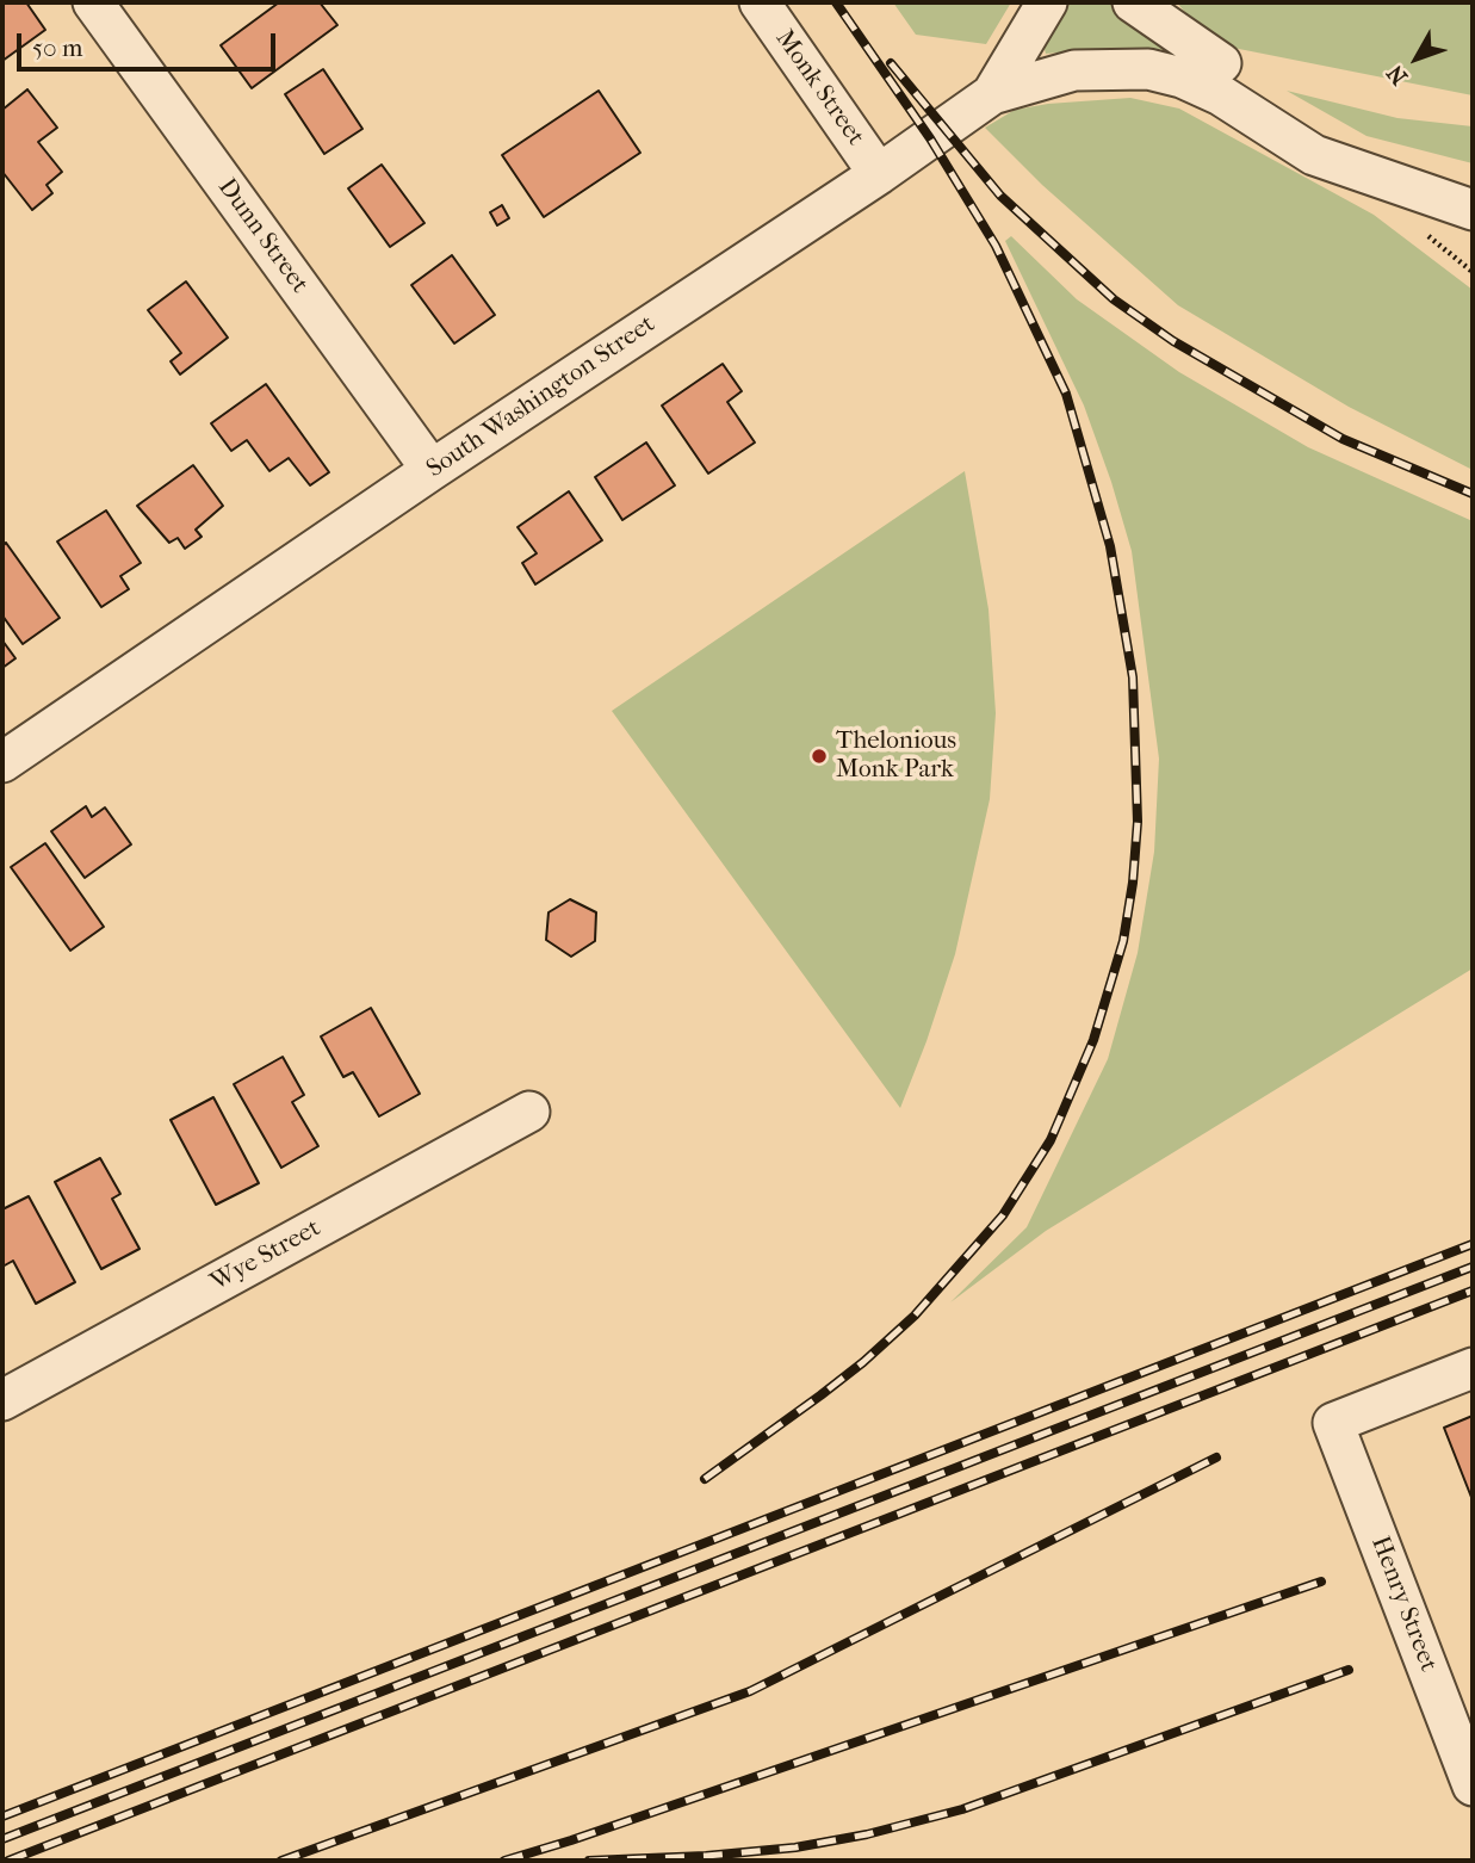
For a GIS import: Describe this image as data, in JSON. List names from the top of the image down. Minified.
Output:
{"streets":{"street":["Monk Street","Dunn Street","South Washington Street","Wye Street","Henry Street"]},"crossings":[["Monk Street","South Washington Street"],["Dunn Street","South Washington Street"]],"places":["Thelonious Monk Park"],"scale_bar":"50 m","north":"bottom left"}
